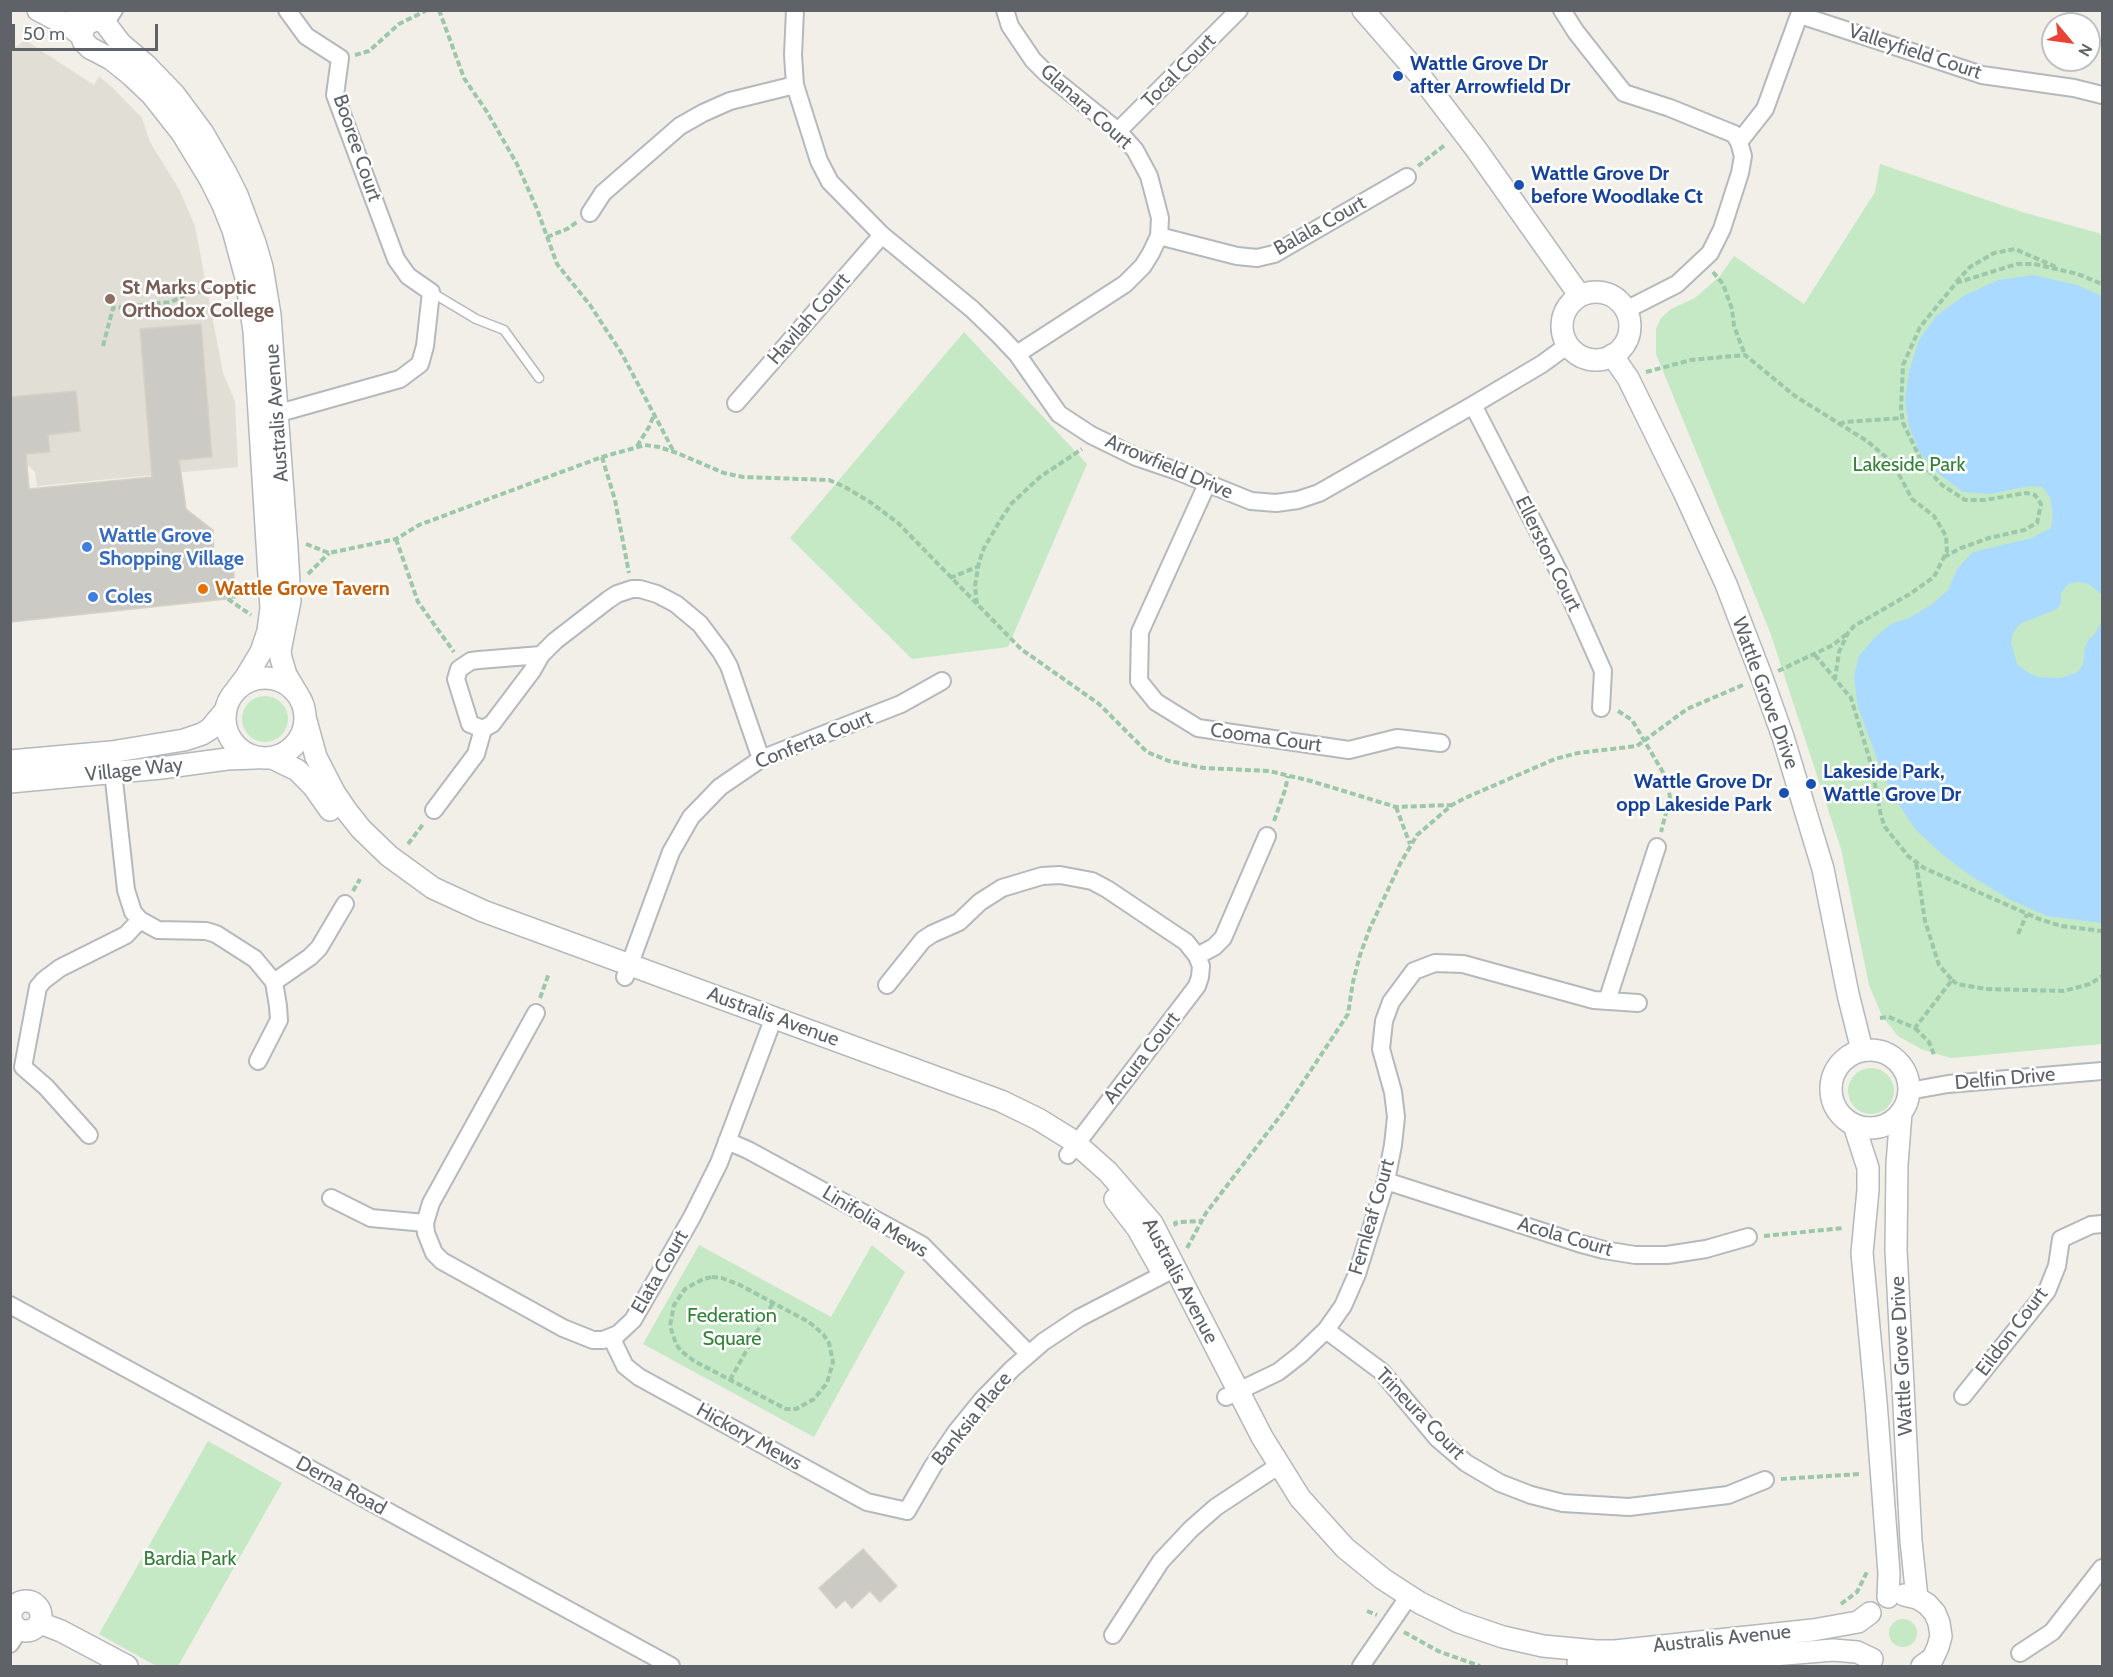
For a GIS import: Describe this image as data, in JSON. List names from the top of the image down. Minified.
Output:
{"streets":{"street":["Valleyfield Court","Tocal Court","Glanara Court","Booree Court","Balala Court","Havilah Court","Australis Avenue","Arrowfield Drive","Ellerston Court","Wattle Grove Drive","Cooma Court","Conferta Court","Village Way","Ancura Court","Delfin Drive","Fernleaf Court","Linifolia Mews","Acola Court","Elata Court","Eildon Court","Trineura Court","Banksia Place","Hickory Mews","Derna Road"]},"crossings":[["Tocal Court","Glanara Court"],["Glanara Court","Balala Court"],["Havilah Court","Arrowfield Drive"],["Australis Avenue","Wattle Grove Drive"],["Australis Avenue","Conferta Court"],["Australis Avenue","Village Way"],["Australis Avenue","Ancura Court"],["Australis Avenue","Fernleaf Court"],["Australis Avenue","Elata Court"],["Australis Avenue","Banksia Place"],["Arrowfield Drive","Ellerston Court"],["Arrowfield Drive","Wattle Grove Drive"],["Arrowfield Drive","Cooma Court"],["Wattle Grove Drive","Delfin Drive"],["Fernleaf Court","Acola Court"],["Fernleaf Court","Trineura Court"],["Linifolia Mews","Elata Court"],["Linifolia Mews","Banksia Place"],["Elata Court","Hickory Mews"],["Banksia Place","Hickory Mews"]],"parks":["Lakeside Park","Federation Square","Bardia Park"],"places":["Wattle Grove Dr after Arrowfield Dr","Wattle Grove Dr before Woodlake Ct","St Marks Coptic Orthodox College","Wattle Grove Shopping Village","Wattle Grove Tavern","Coles","Lakeside Park, Wattle Grove Dr","Wattle Grove Dr opp Lakeside Park"],"scale_bar":"50 m","north":"bottom right"}
